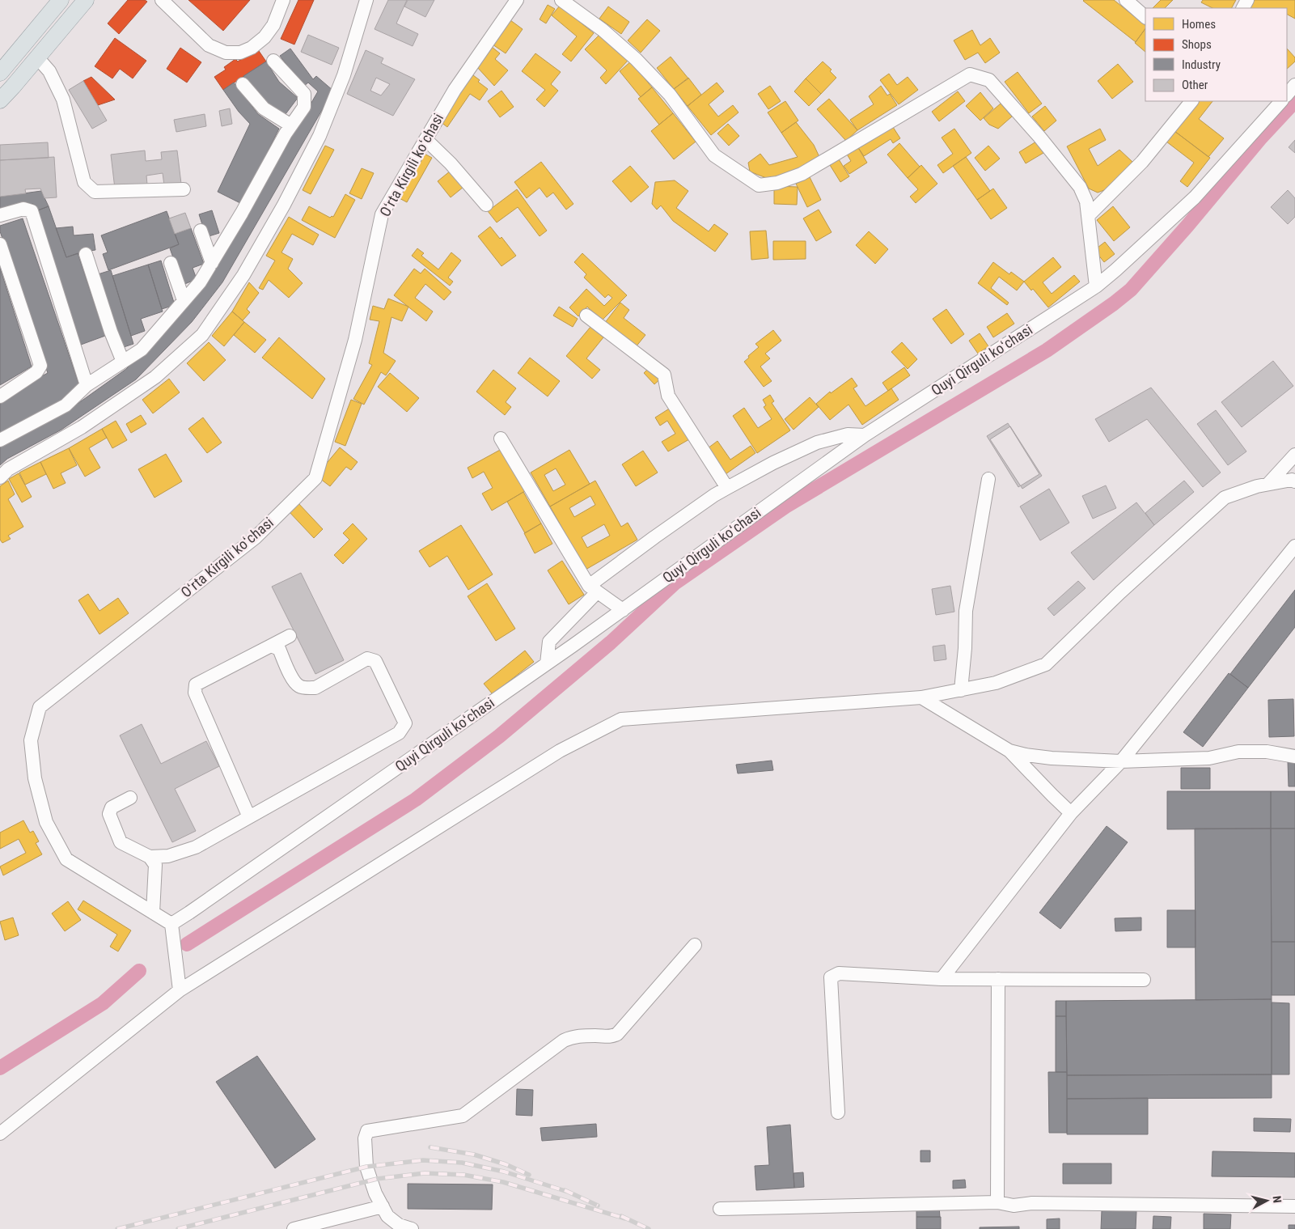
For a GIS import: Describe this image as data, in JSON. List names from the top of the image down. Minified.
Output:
{"streets":{"street":["Oʻrta Kirgili koʻchasi","Quyi Qirguli koʻchasi"]},"crossings":[["Oʻrta Kirgili koʻchasi","Quyi Qirguli koʻchasi"]],"legend":["Homes","Shops","Industry","Other"],"north":"right"}
